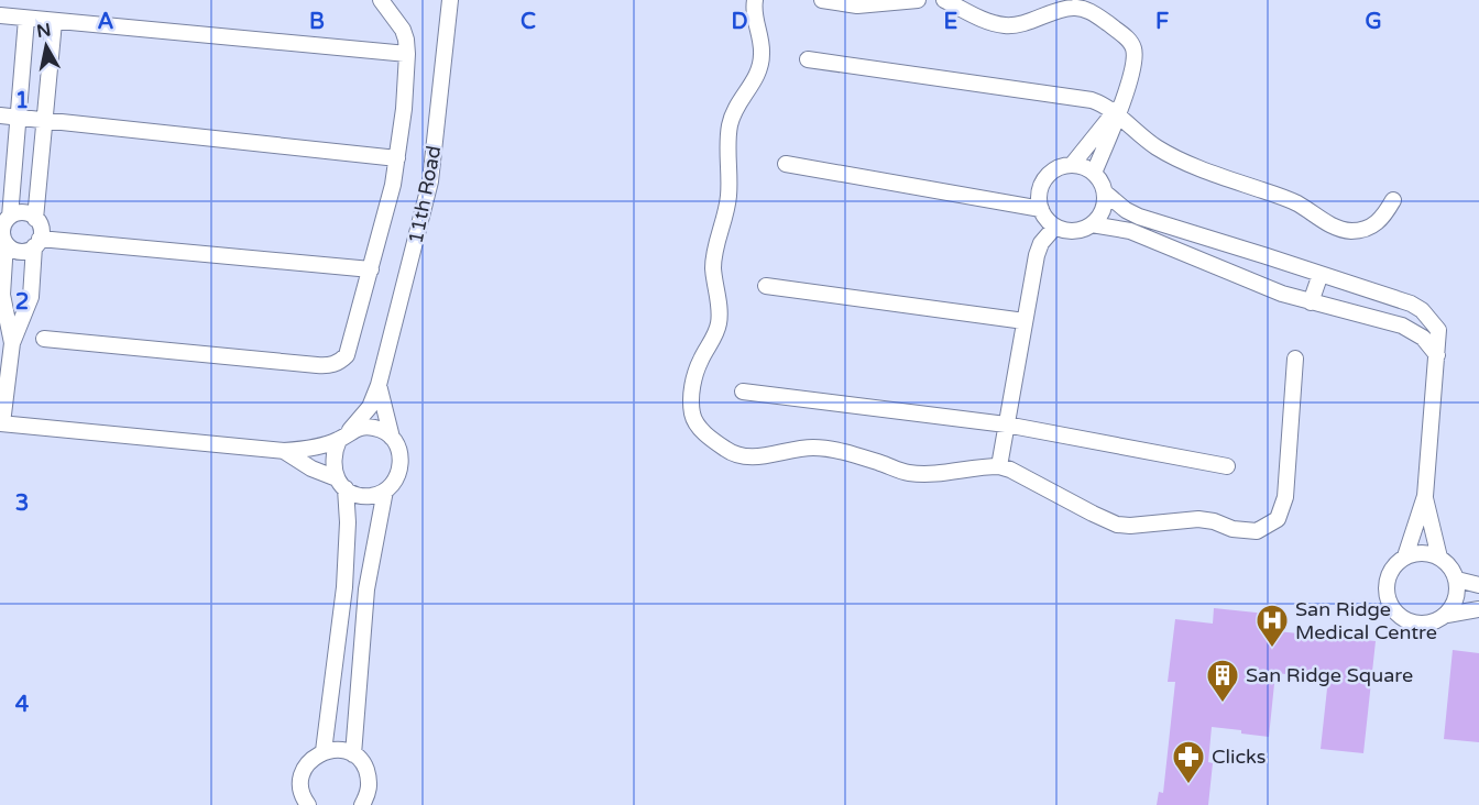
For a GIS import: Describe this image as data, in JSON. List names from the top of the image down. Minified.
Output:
{"streets":{"street":["11th Road"]},"places":{"hospital":["San Ridge Medical Centre"],"building":["San Ridge Square"],"pharmacy":["Clicks"]},"north":"top","grid":{"columns":["A","B","C","D","E","F","G"],"rows":["1","2","3","4"]}}
